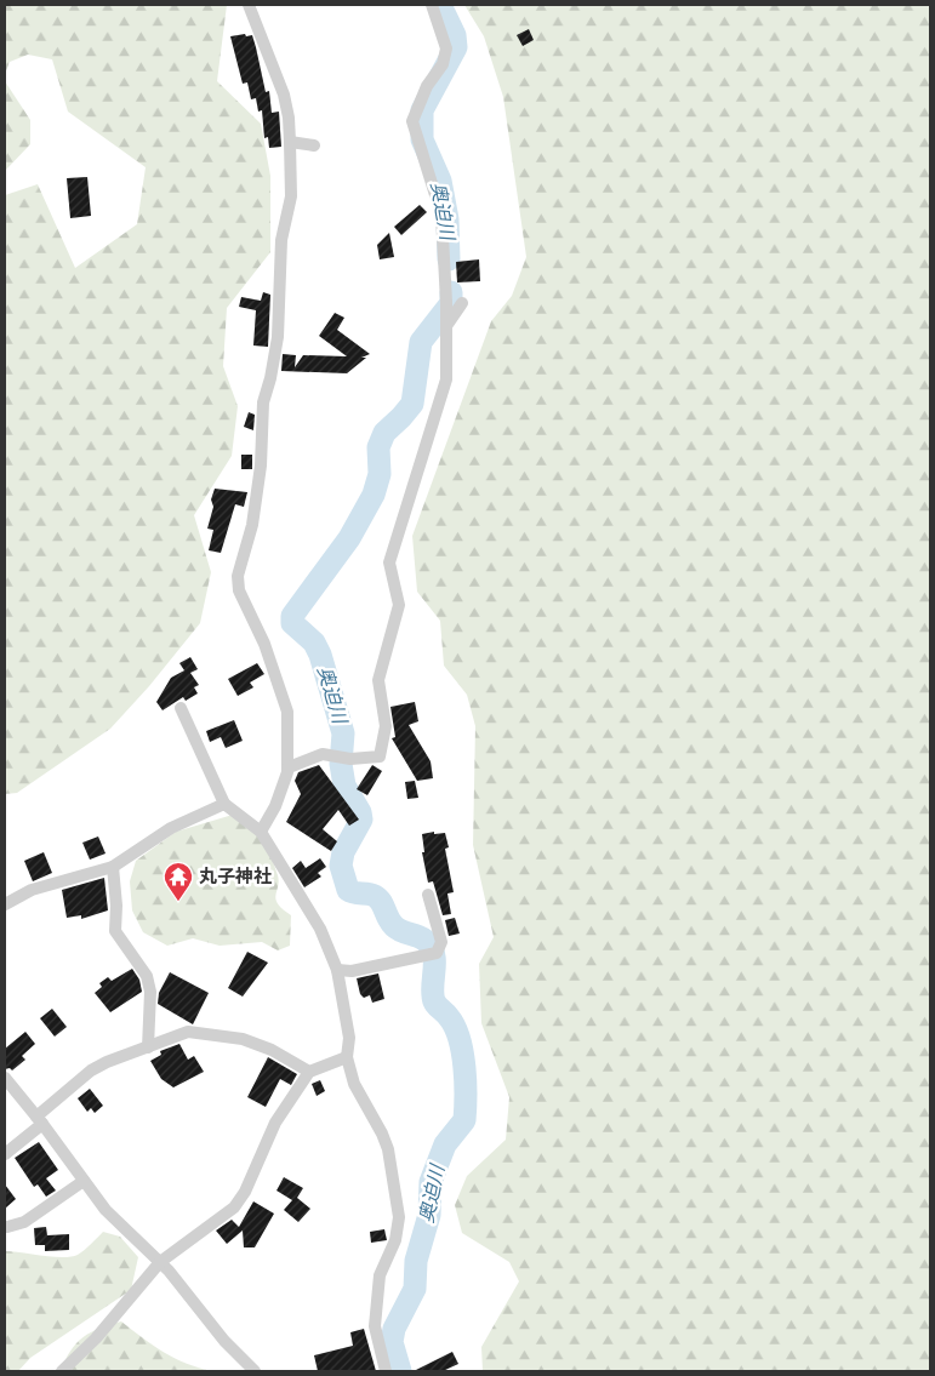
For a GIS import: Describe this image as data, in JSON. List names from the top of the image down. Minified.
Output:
{"water":["奥迫川"],"places":{"temple":["丸子神社"]}}
